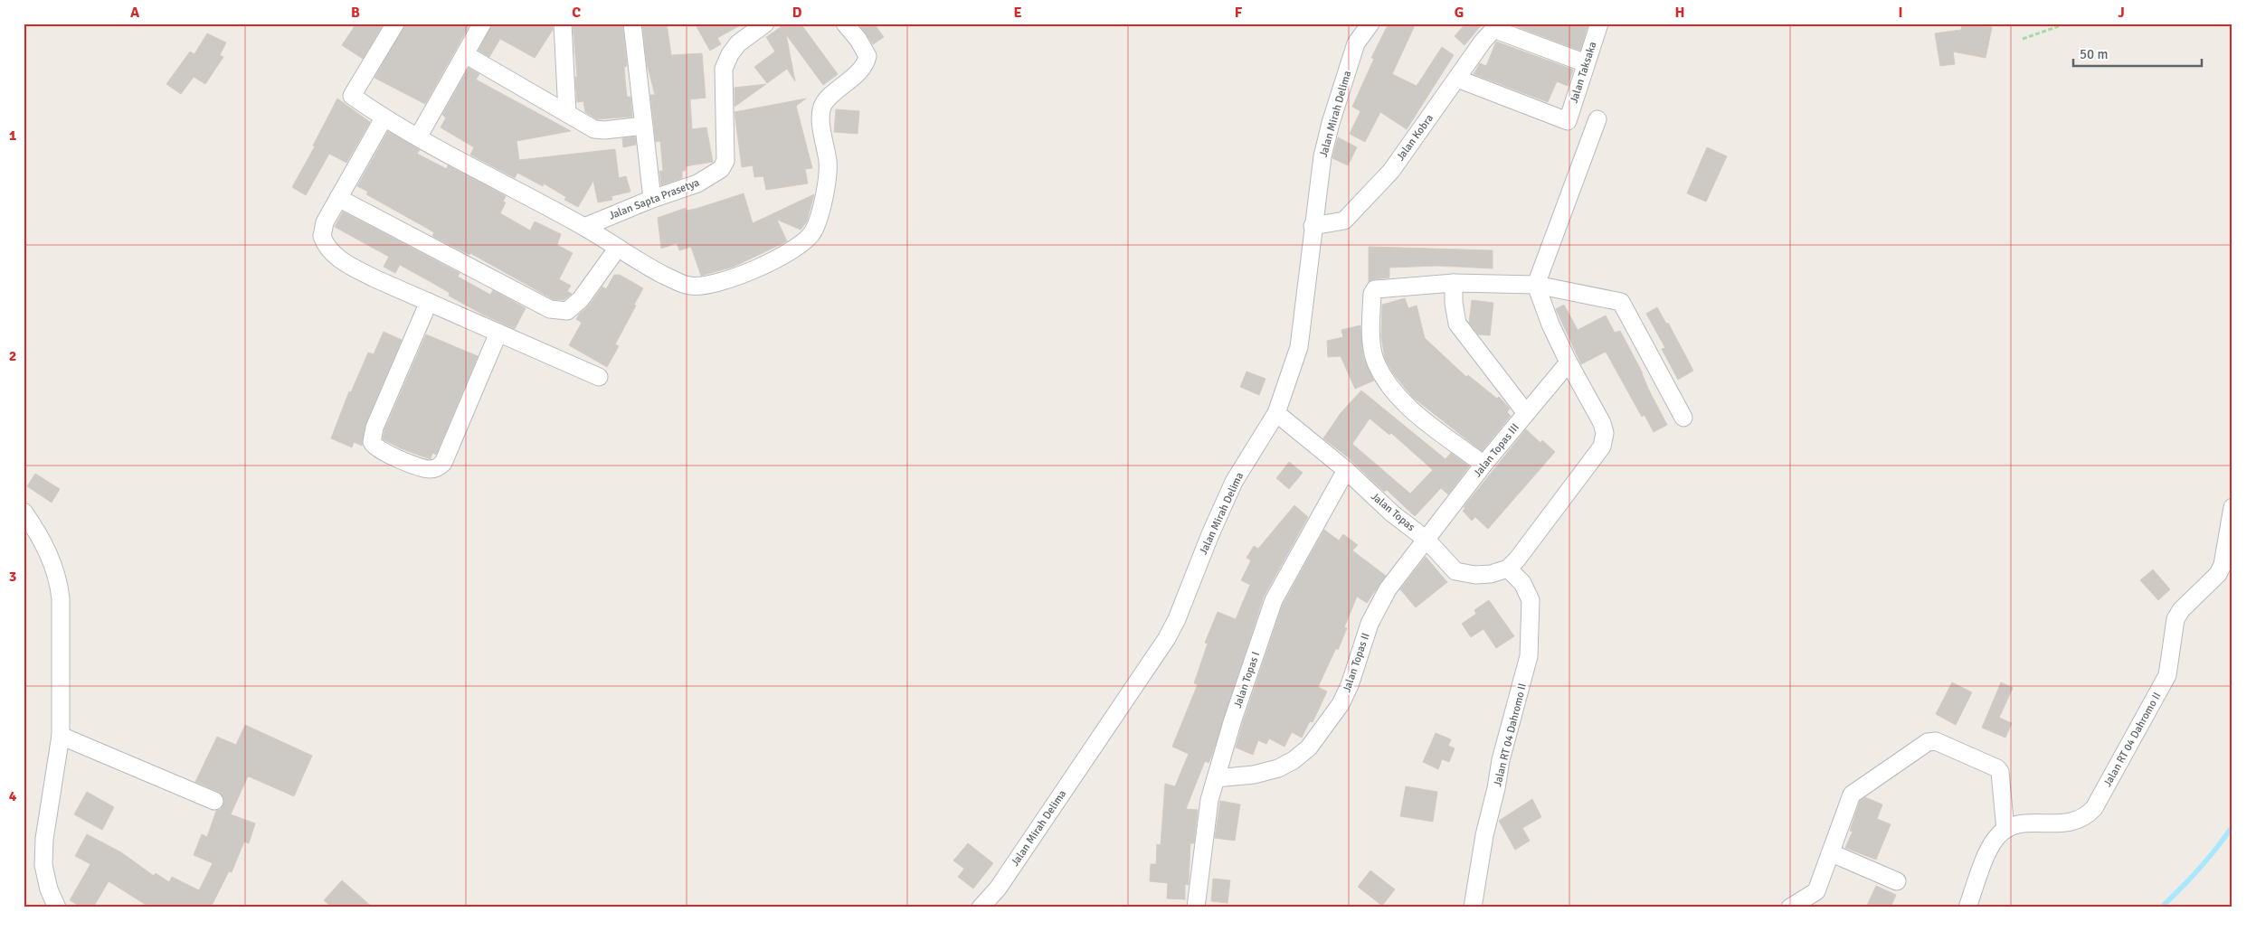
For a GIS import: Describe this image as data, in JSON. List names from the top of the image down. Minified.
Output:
{"streets":{"street":["Jalan Taksaka","Jalan Mirah Delima","Jalan Kobra","Jalan Sapta Prasetya","Jalan Topas III","Jalan Topas","Jalan Topas II","Jalan Topas I","Jalan RT 04 Dahromo II"]},"crossings":[["Jalan Taksaka","Jalan Kobra"],["Jalan Mirah Delima","Jalan Kobra"],["Jalan Mirah Delima","Jalan Topas"],["Jalan Topas III","Jalan Topas"],["Jalan Topas III","Jalan Topas II"],["Jalan Topas","Jalan Topas II"],["Jalan Topas","Jalan Topas I"],["Jalan Topas","Jalan RT 04 Dahromo II"],["Jalan Topas II","Jalan Topas I"]],"scale_bar":"50 m","grid":{"columns":["A","B","C","D","E","F","G","H","I","J"],"rows":["1","2","3","4"]}}
